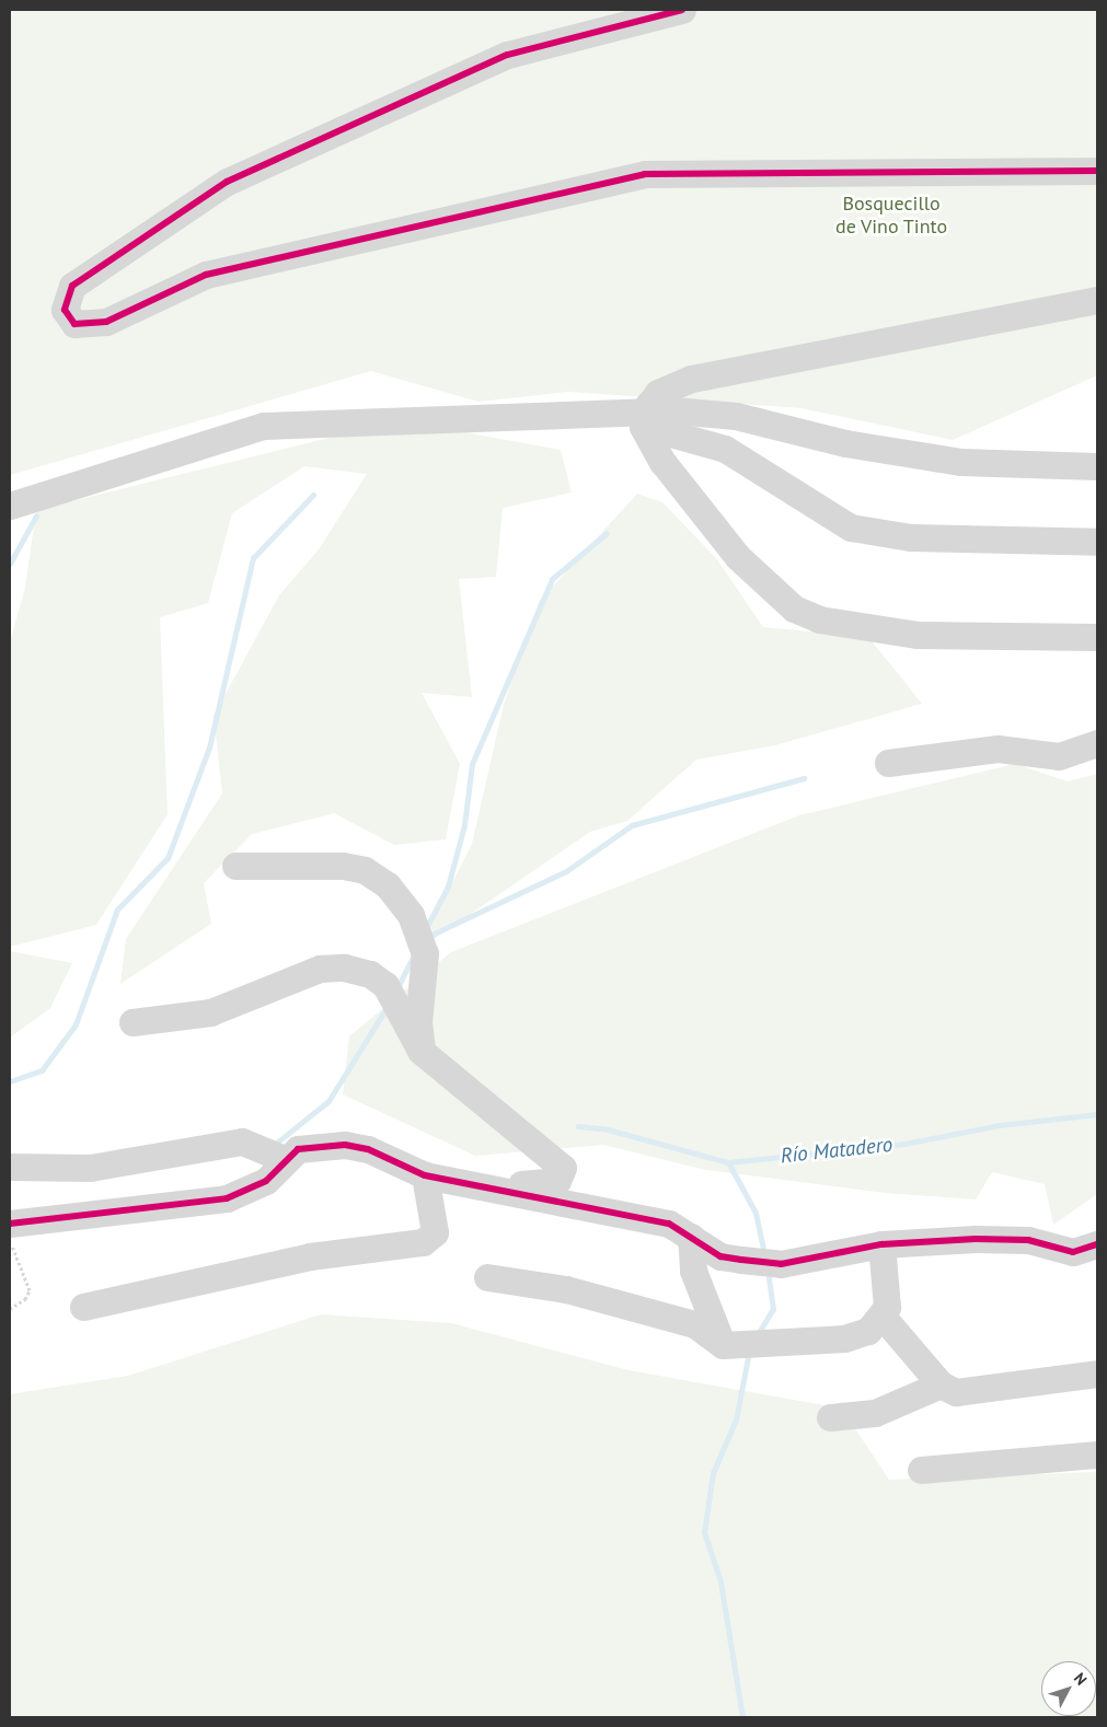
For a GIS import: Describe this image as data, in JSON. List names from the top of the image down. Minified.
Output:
{"water":["Río Matadero"],"parks":["Bosquecillo de Vino Tinto"],"north":"top right"}
